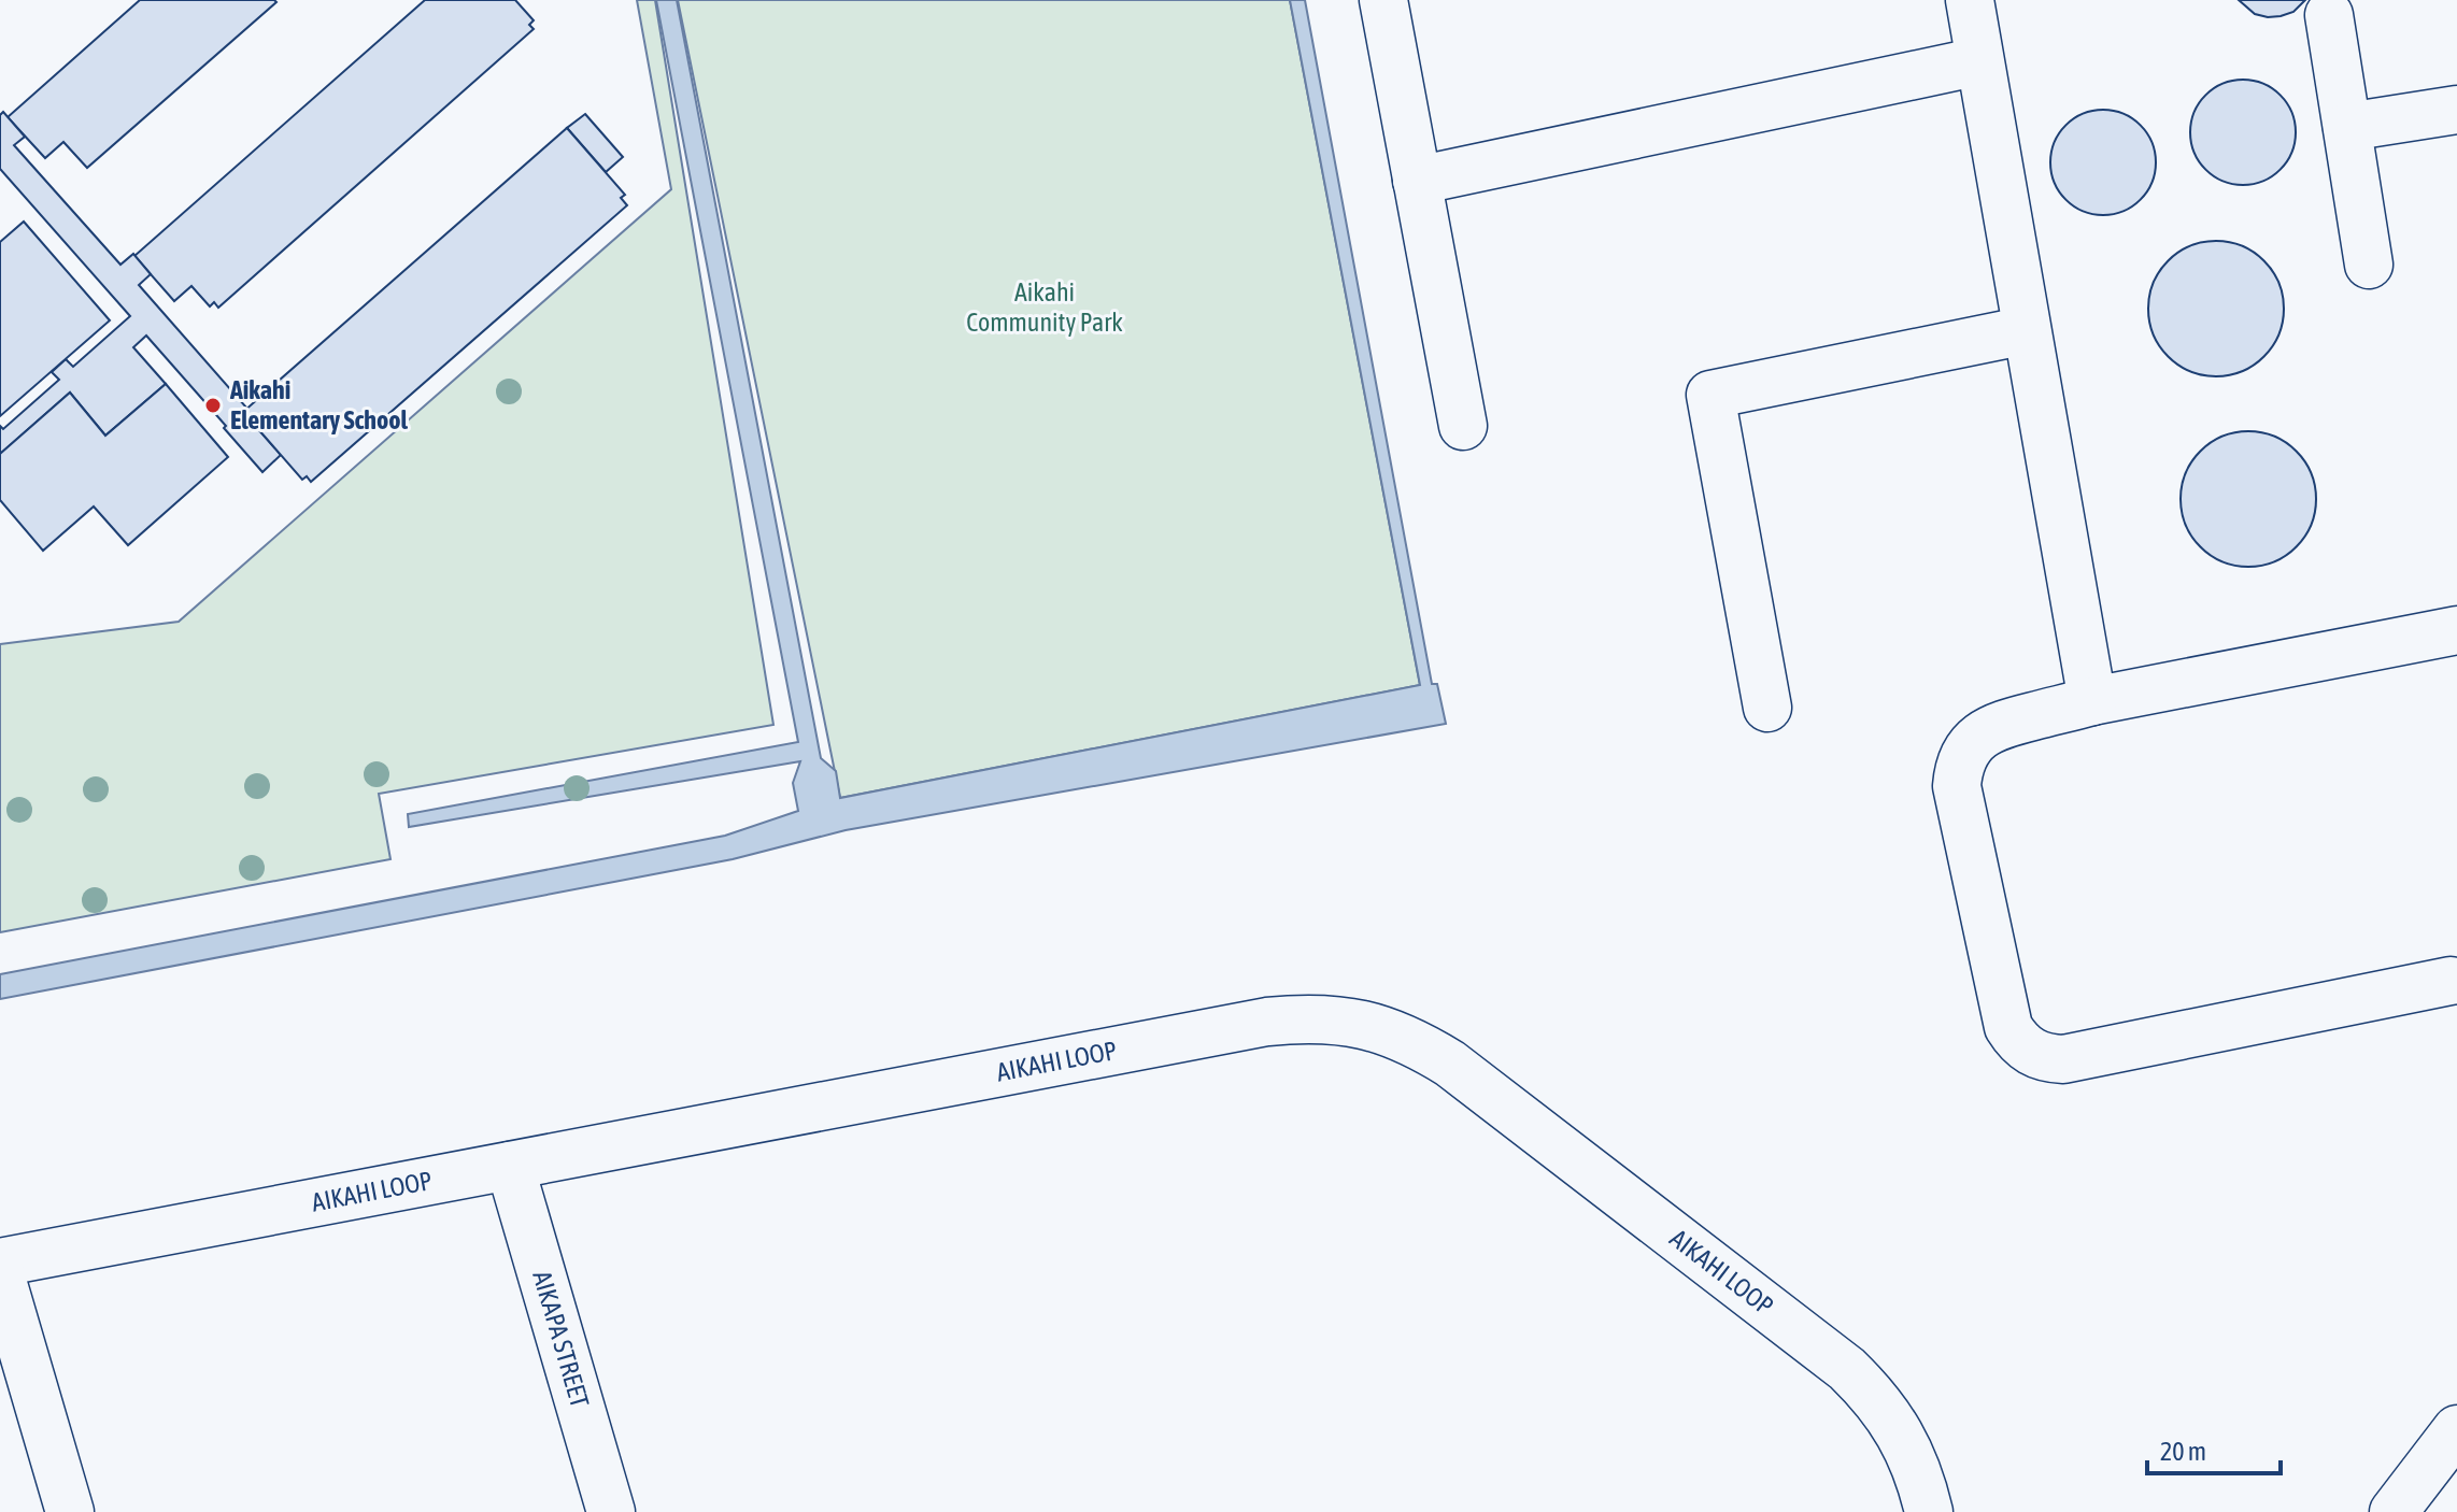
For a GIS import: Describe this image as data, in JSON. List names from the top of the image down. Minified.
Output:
{"streets":{"street":["AIKAHI LOOP","AIKAPA STREET"]},"crossings":[["AIKAHI LOOP","AIKAPA STREET"]],"parks":["Aikahi Community Park"],"places":["Aikahi Elementary School"],"scale_bar":"20 m"}
